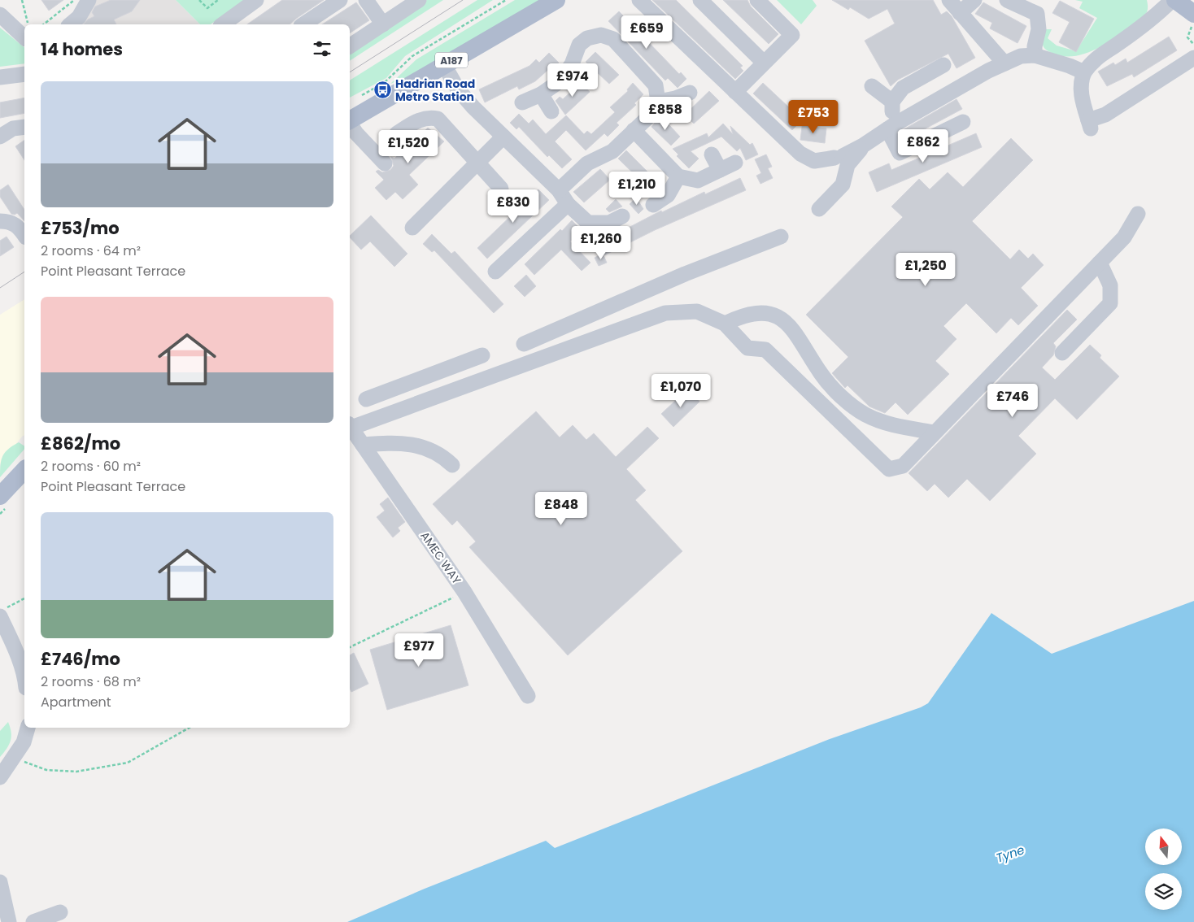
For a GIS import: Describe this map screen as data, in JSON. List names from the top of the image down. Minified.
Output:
{"streets":{"main road":["A187"],"street":["AMEC WAY"]},"water":["Tyne"],"places":{"bus stop":["Hadrian Road Metro Station"]},"north":"top","page":{"price":["£659","£974","£858","£753","£862","£1,520","£1,210","£830","£1,260","£1,250","£1,070","£746","£848","£977"],"heading":"14 homes","list":[{"name":"£753/mo","note":"2 rooms · 64 m² · Point Pleasant Terrace"},{"name":"£862/mo","note":"2 rooms · 60 m² · Point Pleasant Terrace"},{"name":"£746/mo","note":"2 rooms · 68 m² · Apartment"}]}}
